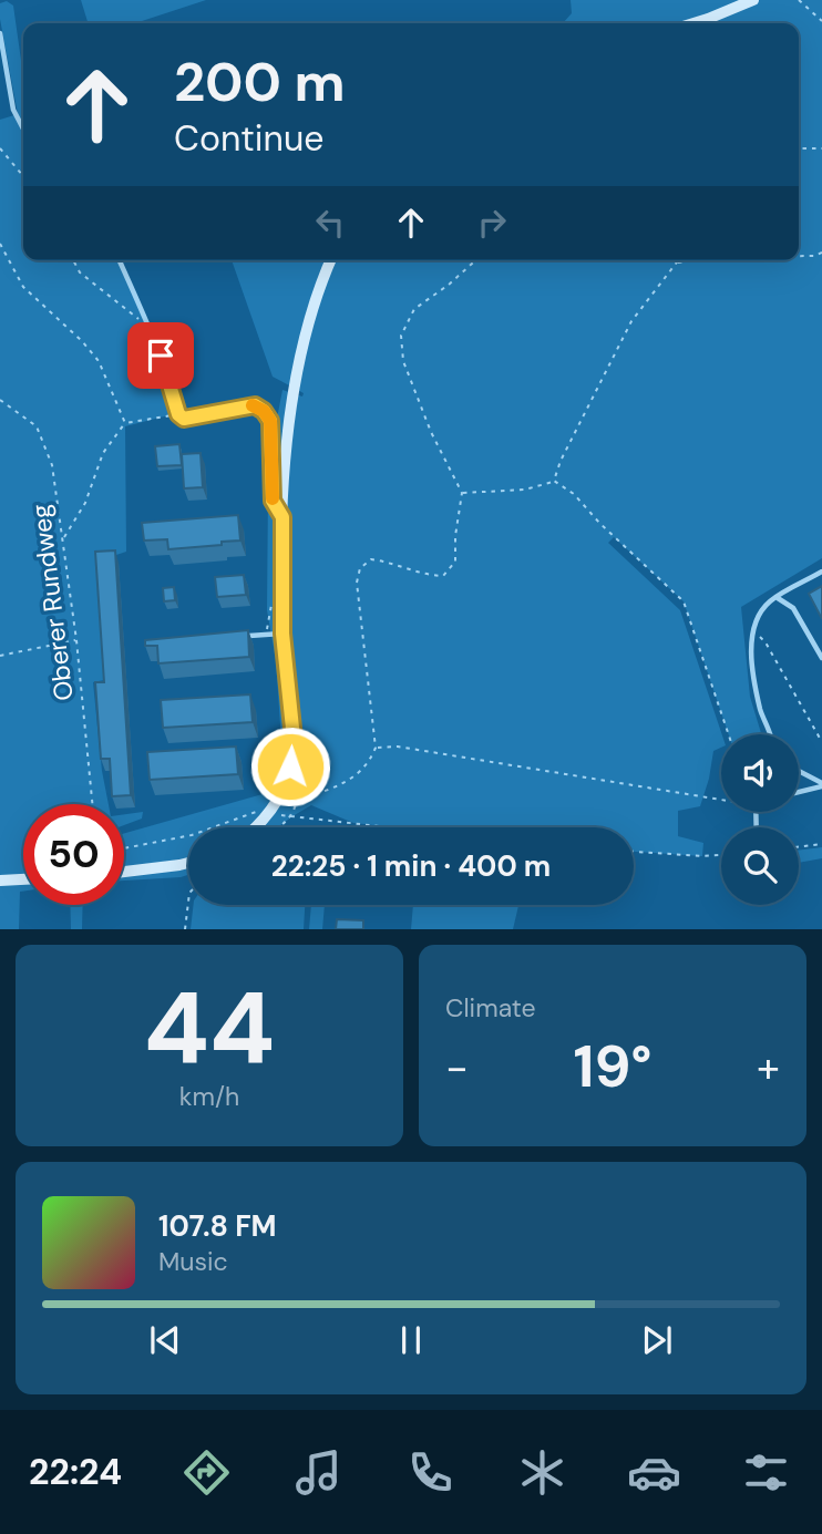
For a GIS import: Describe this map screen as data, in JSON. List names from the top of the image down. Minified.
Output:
{"streets":{"path":["Oberer Rundweg"]},"page":{"turn":["200 m","Continue"],"limit":"50","trip":"22:25 · 1 min · 400 m","tile":[["44","km/h"],"Climate"],"heat":["−","19°","+"],"song":["107.8 FM","Music"],"tabs":"22:24"}}
